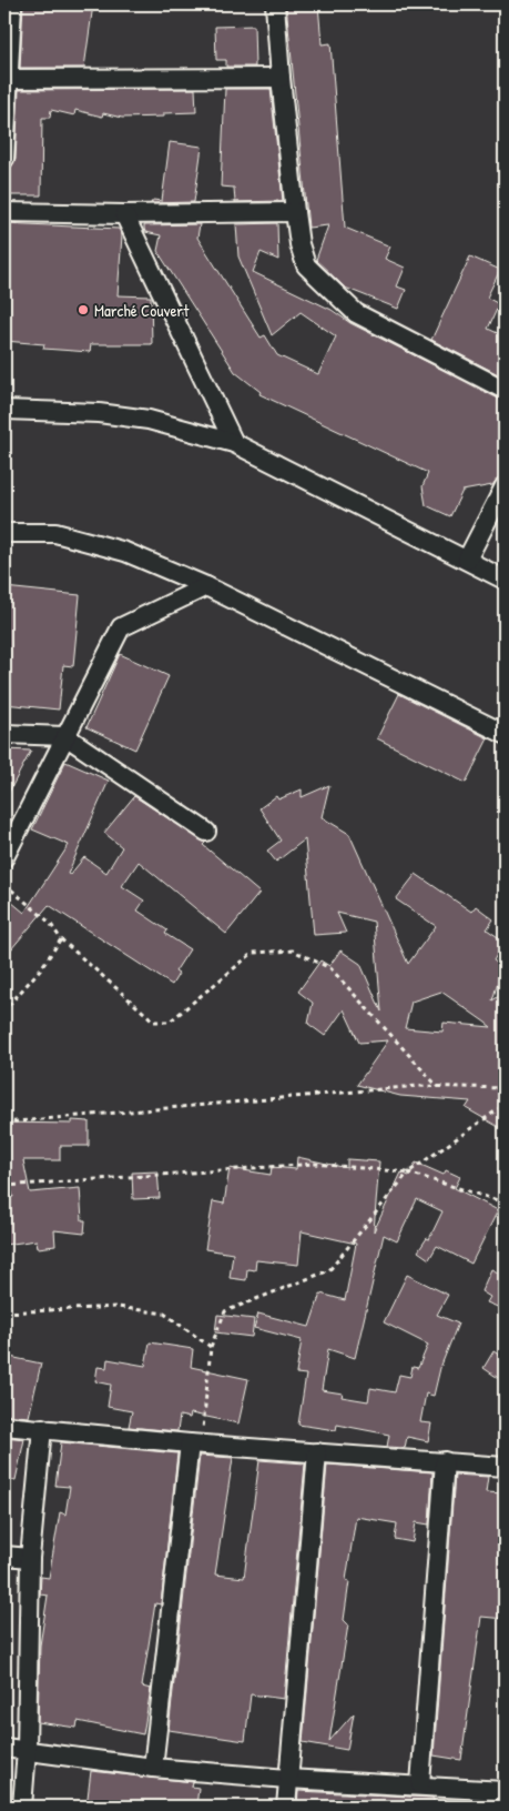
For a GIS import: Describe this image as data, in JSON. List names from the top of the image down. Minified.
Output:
{"places":["Marché Couvert"]}
